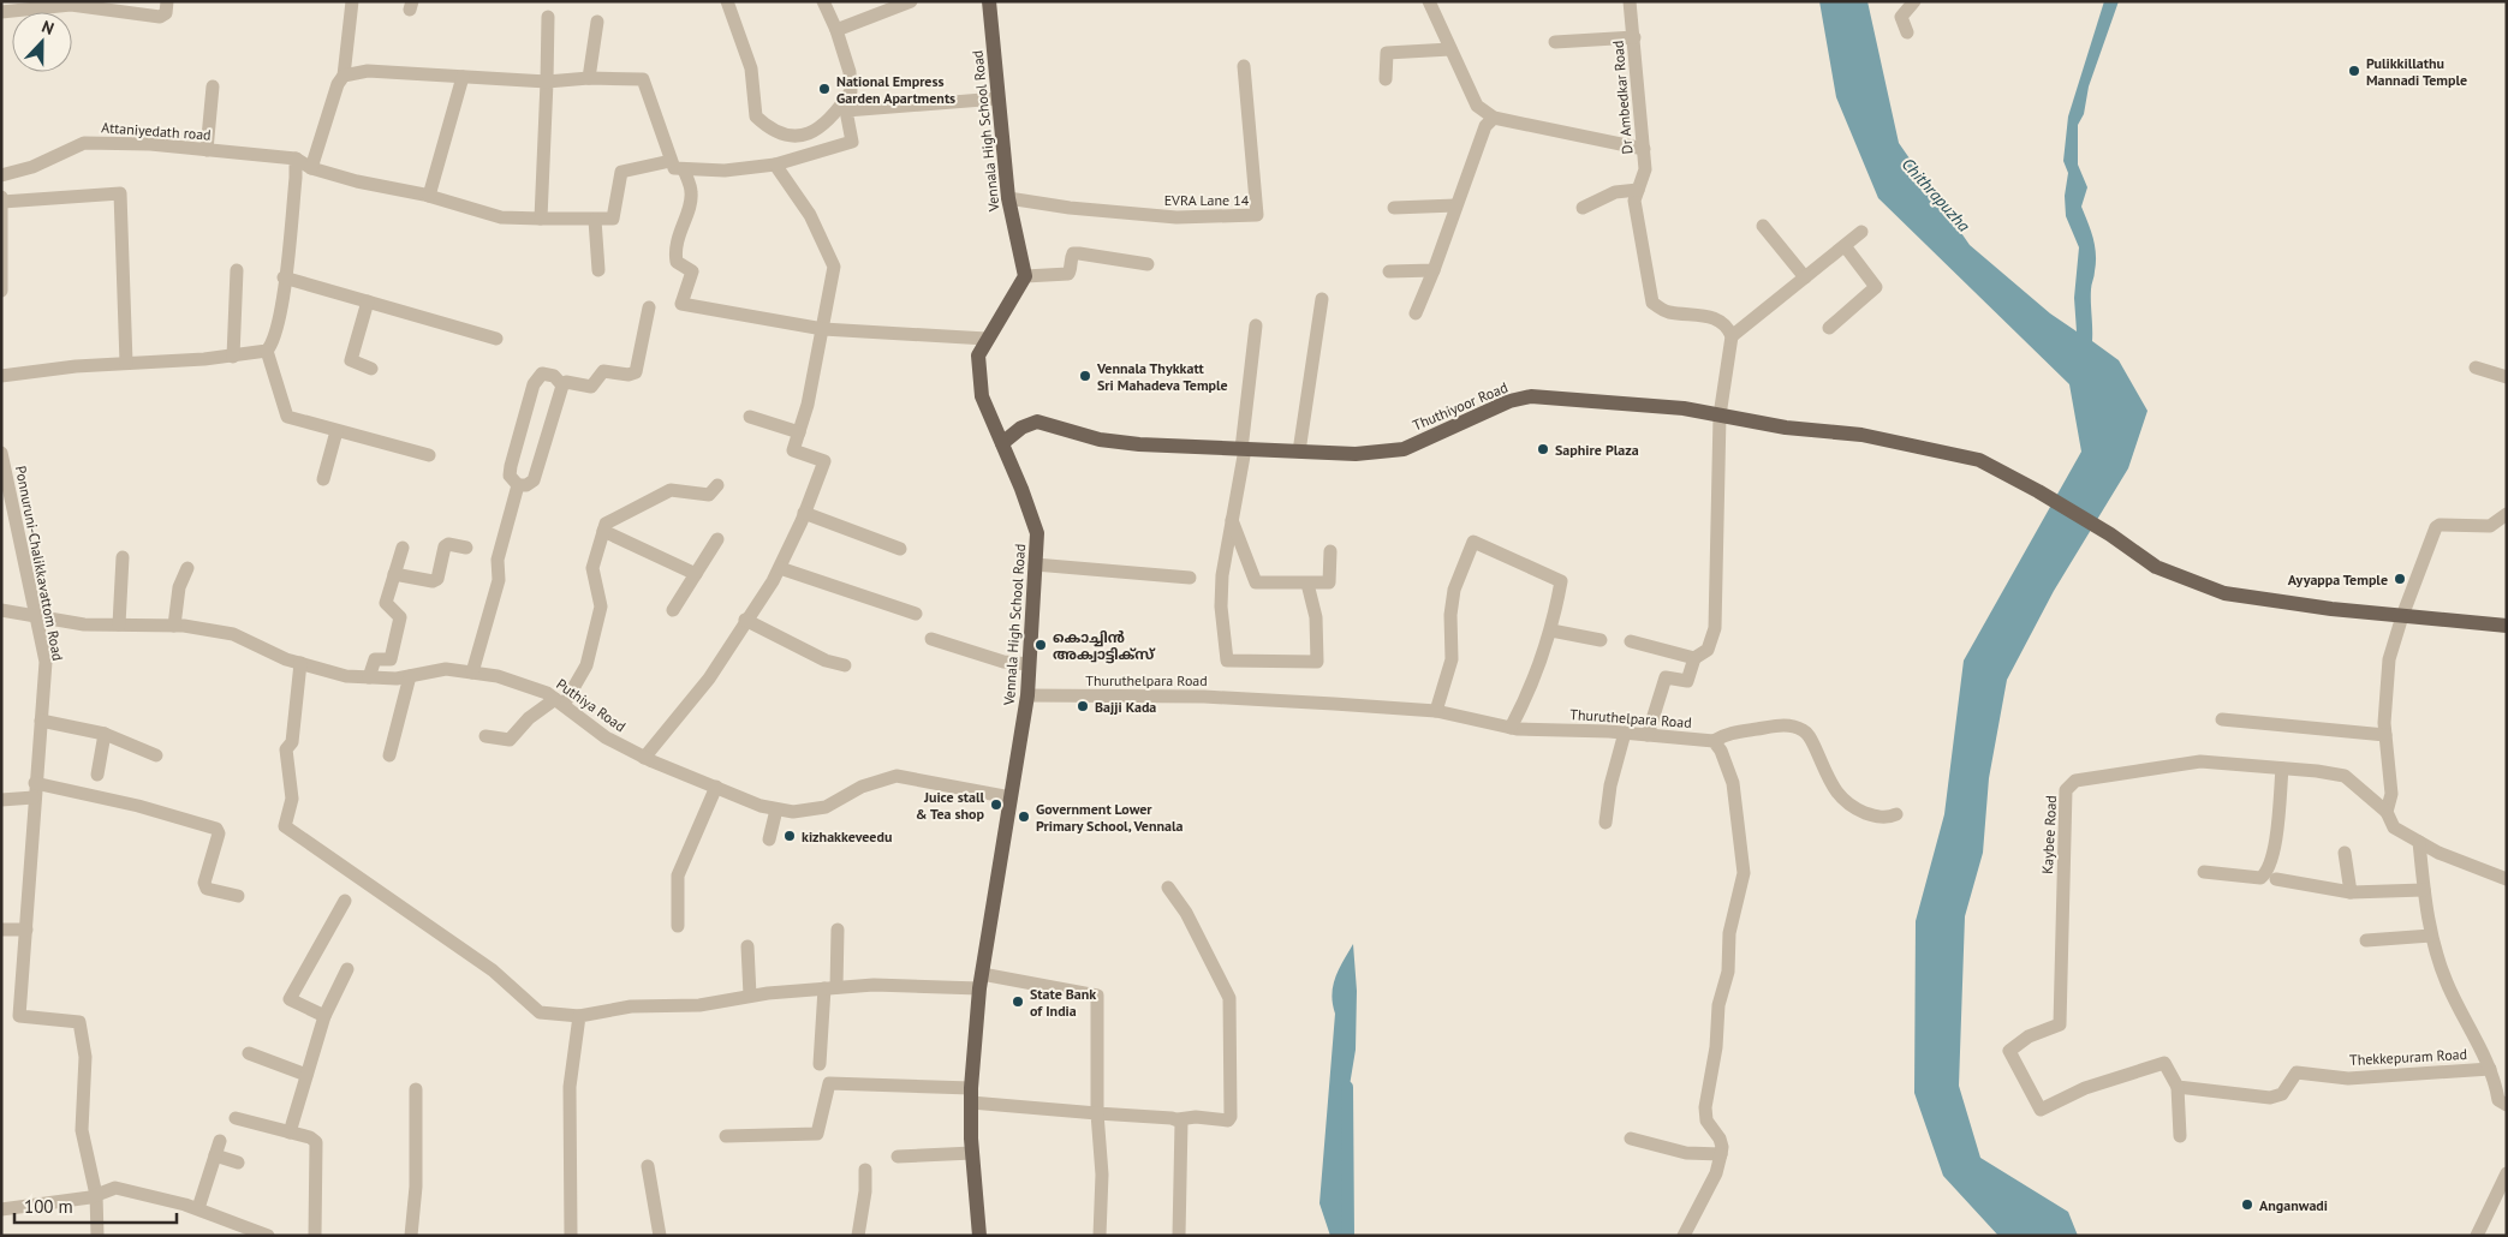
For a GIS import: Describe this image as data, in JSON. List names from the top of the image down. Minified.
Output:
{"streets":{"main road":["Vennala High School Road","Thuthiyoor Road"],"street":["Dr Ambedkar Road","Attaniyedath road","EVRA Lane 14","Ponnuruni-Chalikkavattom Road","Thuruthelpara Road","Puthiya Road","Kaybee Road","Thekkepuram Road"]},"crossings":[["Vennala High School Road","EVRA Lane 14"],["Vennala High School Road","Thuthiyoor Road"],["Vennala High School Road","Thuruthelpara Road"],["Vennala High School Road","Puthiya Road"],["Ponnuruni-Chalikkavattom Road","Puthiya Road"],["Kaybee Road","Thekkepuram Road"]],"water":["Chithrapuzha"],"places":["Pulikkillathu Mannadi Temple","National Empress Garden Apartments","Vennala Thykkatt Sri Mahadeva Temple","Saphire Plaza","Ayyappa Temple","കൊച്ചിൻ അക്വാട്ടിക്സ്","Bajji Kada","Juice stall & Tea shop","Government Lower Primary School, Vennala","kizhakkeveedu","State Bank of India","Anganwadi"],"scale_bar":"100 m","north":"top"}
